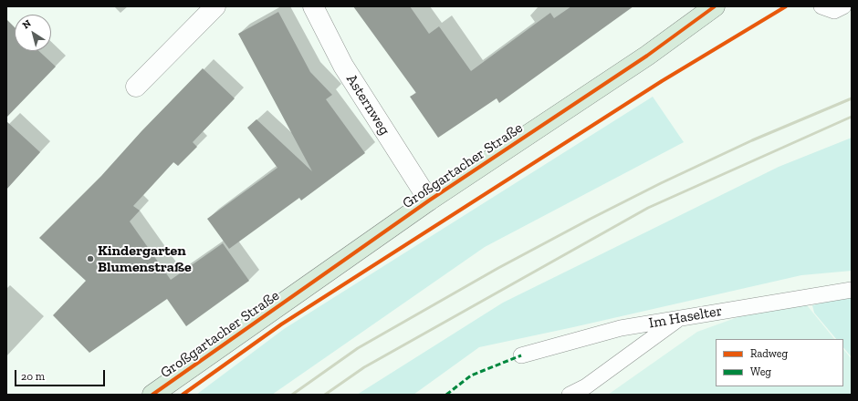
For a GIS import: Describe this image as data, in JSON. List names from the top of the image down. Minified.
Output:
{"streets":{"main road":["Großgartacher Straße"],"street":["Asternweg"],"lane":["Im Haselter"]},"crossings":[["Asternweg","Großgartacher Straße"]],"places":["Kindergarten Blumenstraße"],"legend":["Radweg","Weg"],"scale_bar":"20 m","north":"top left"}
